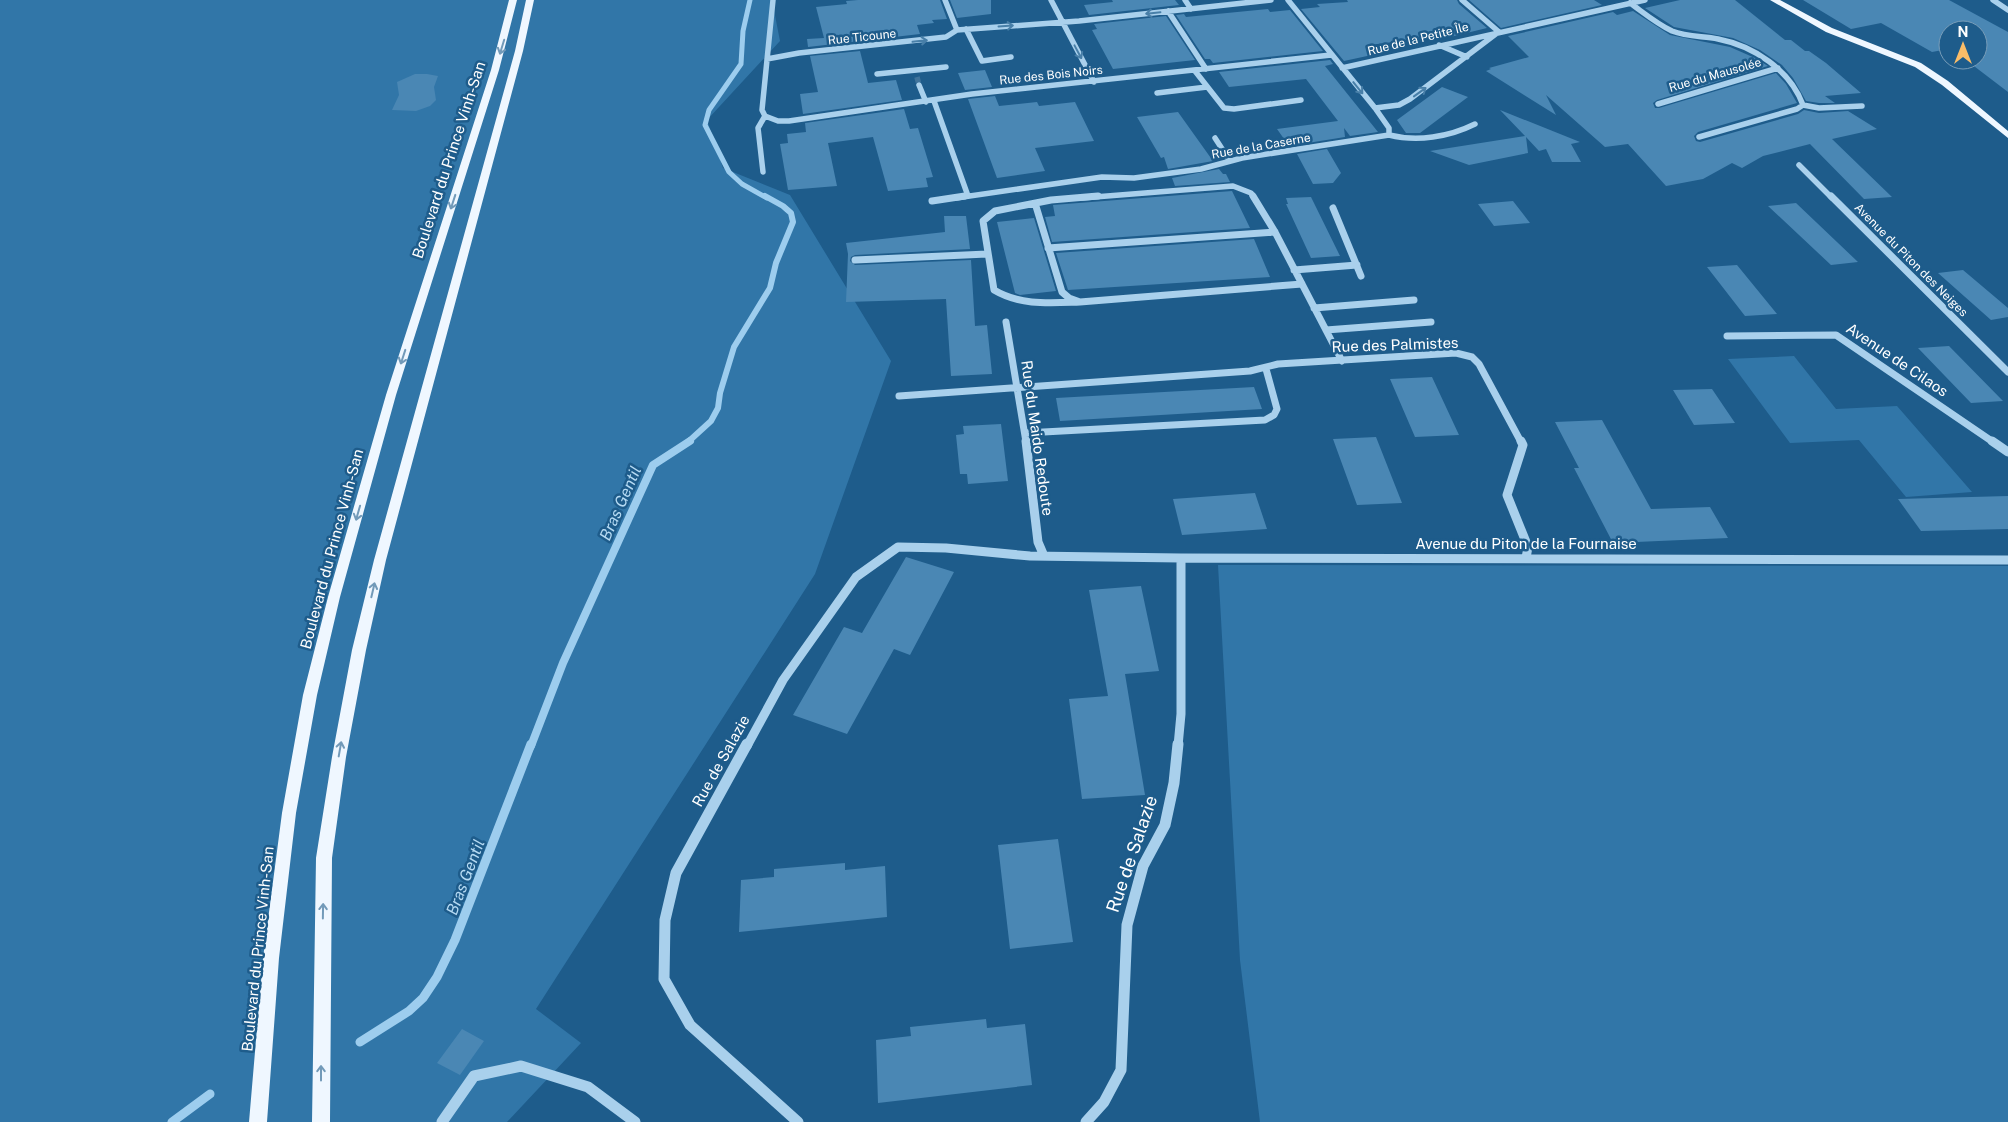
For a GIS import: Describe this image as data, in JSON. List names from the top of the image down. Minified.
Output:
{"streets":{"main road":["Boulevard du Prince Vinh-San"],"street":["Rue Ticoune","Rue de la Petite Île","Rue des Bois Noirs","Rue du Mausolée","Rue de la Caserne","Avenue du Piton des Neiges","Rue des Palmistes","Avenue de Cilaos","Rue du Maido Redoute","Avenue du Piton de la Fournaise","Rue de Salazie"]},"crossings":[["Rue de la Petite Île","Rue du Mausolée"],["Rue des Palmistes","Rue du Maido Redoute"],["Rue des Palmistes","Avenue du Piton de la Fournaise"],["Rue du Maido Redoute","Avenue du Piton de la Fournaise"],["Rue du Maido Redoute","Rue de Salazie"],["Avenue du Piton de la Fournaise","Rue de Salazie"]],"water":["Bras Gentil"],"north":"top"}
